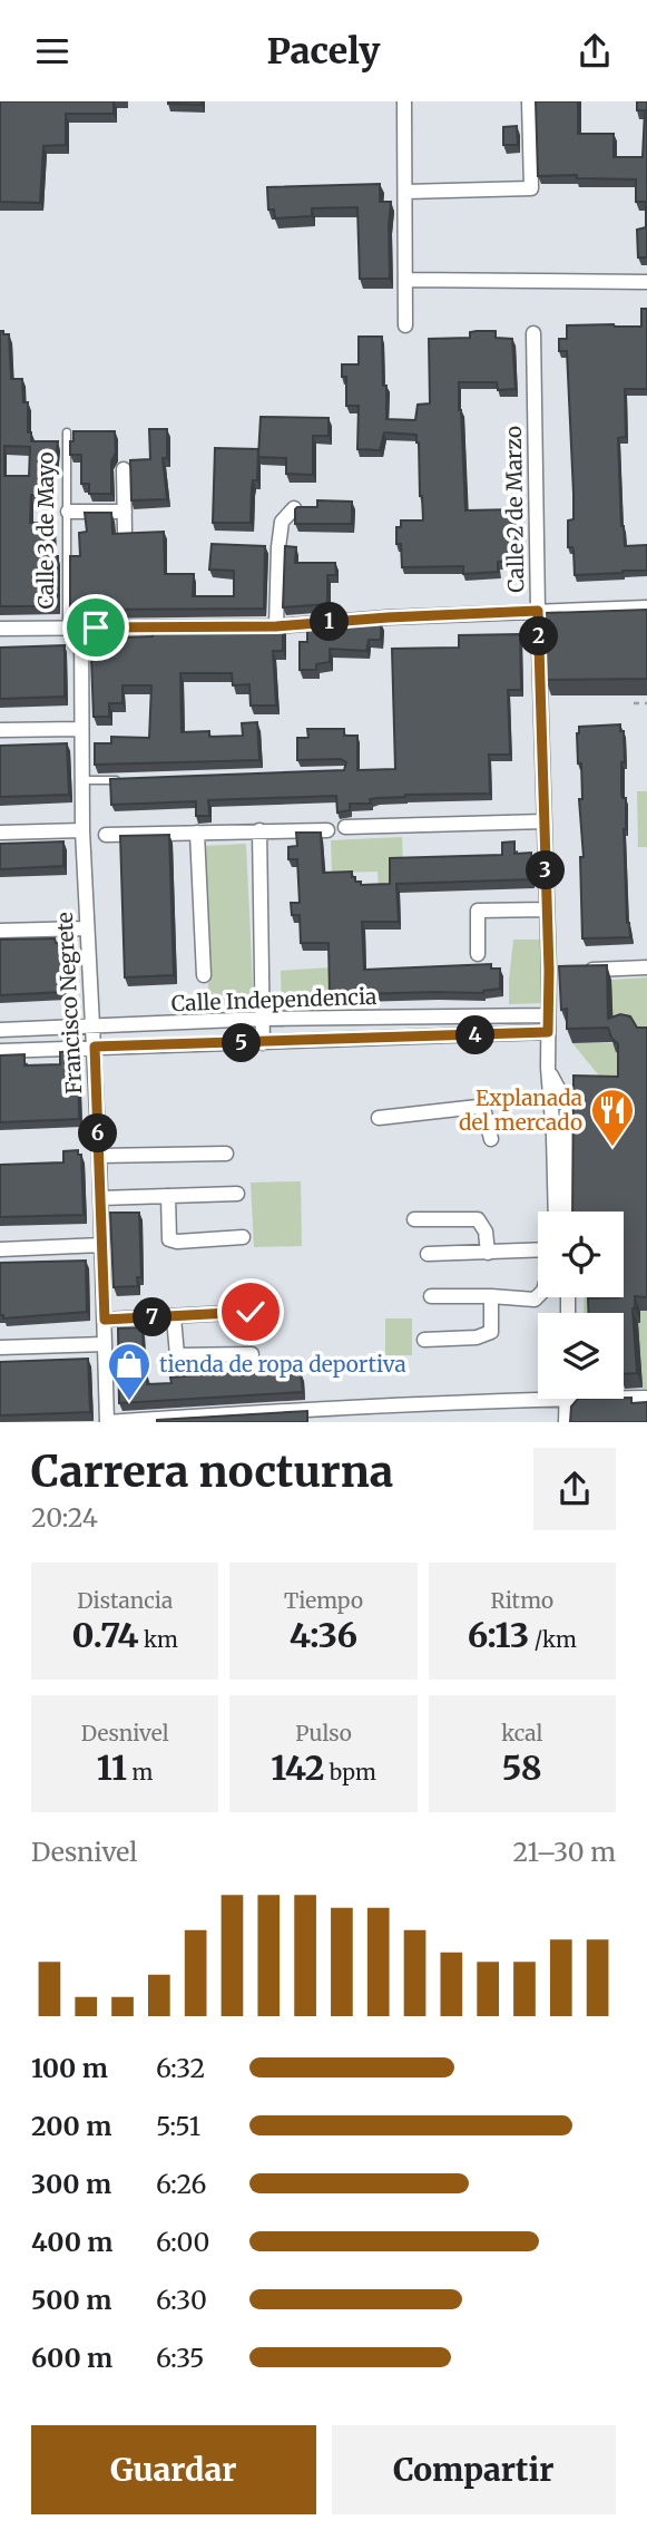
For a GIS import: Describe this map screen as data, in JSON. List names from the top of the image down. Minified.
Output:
{"streets":{"street":["Calle 2 de Marzo","Calle 3 de Mayo","Calle Independencia","Francisco Negrete"]},"crossings":[["Calle 2 de Marzo","Calle 3 de Mayo"],["Calle 2 de Marzo","Calle Independencia"],["Calle 3 de Mayo","Francisco Negrete"],["Calle Independencia","Francisco Negrete"]],"places":{"restaurant":["Explanada del mercado"],"shop":["tienda de ropa deportiva"]},"page":{"header":"Pacely","pins":["1","2","3","4","5","6","7"],"heading":["Carrera nocturna","20:24"],"stats":[["Distancia","0.74 km"],["Tiempo","4:36"],["Ritmo","6:13 /km"],["Desnivel","11 m"],["Pulso","142 bpm"],["kcal","58"]],"chart":["Desnivel","21–30 m"],"list":[{"name":"100 m","note":"6:32"},{"name":"200 m","note":"5:51"},{"name":"300 m","note":"6:26"},{"name":"400 m","note":"6:00"},{"name":"500 m","note":"6:30"},{"name":"600 m","note":"6:35"}],"buttons":["Guardar","Compartir"]}}
